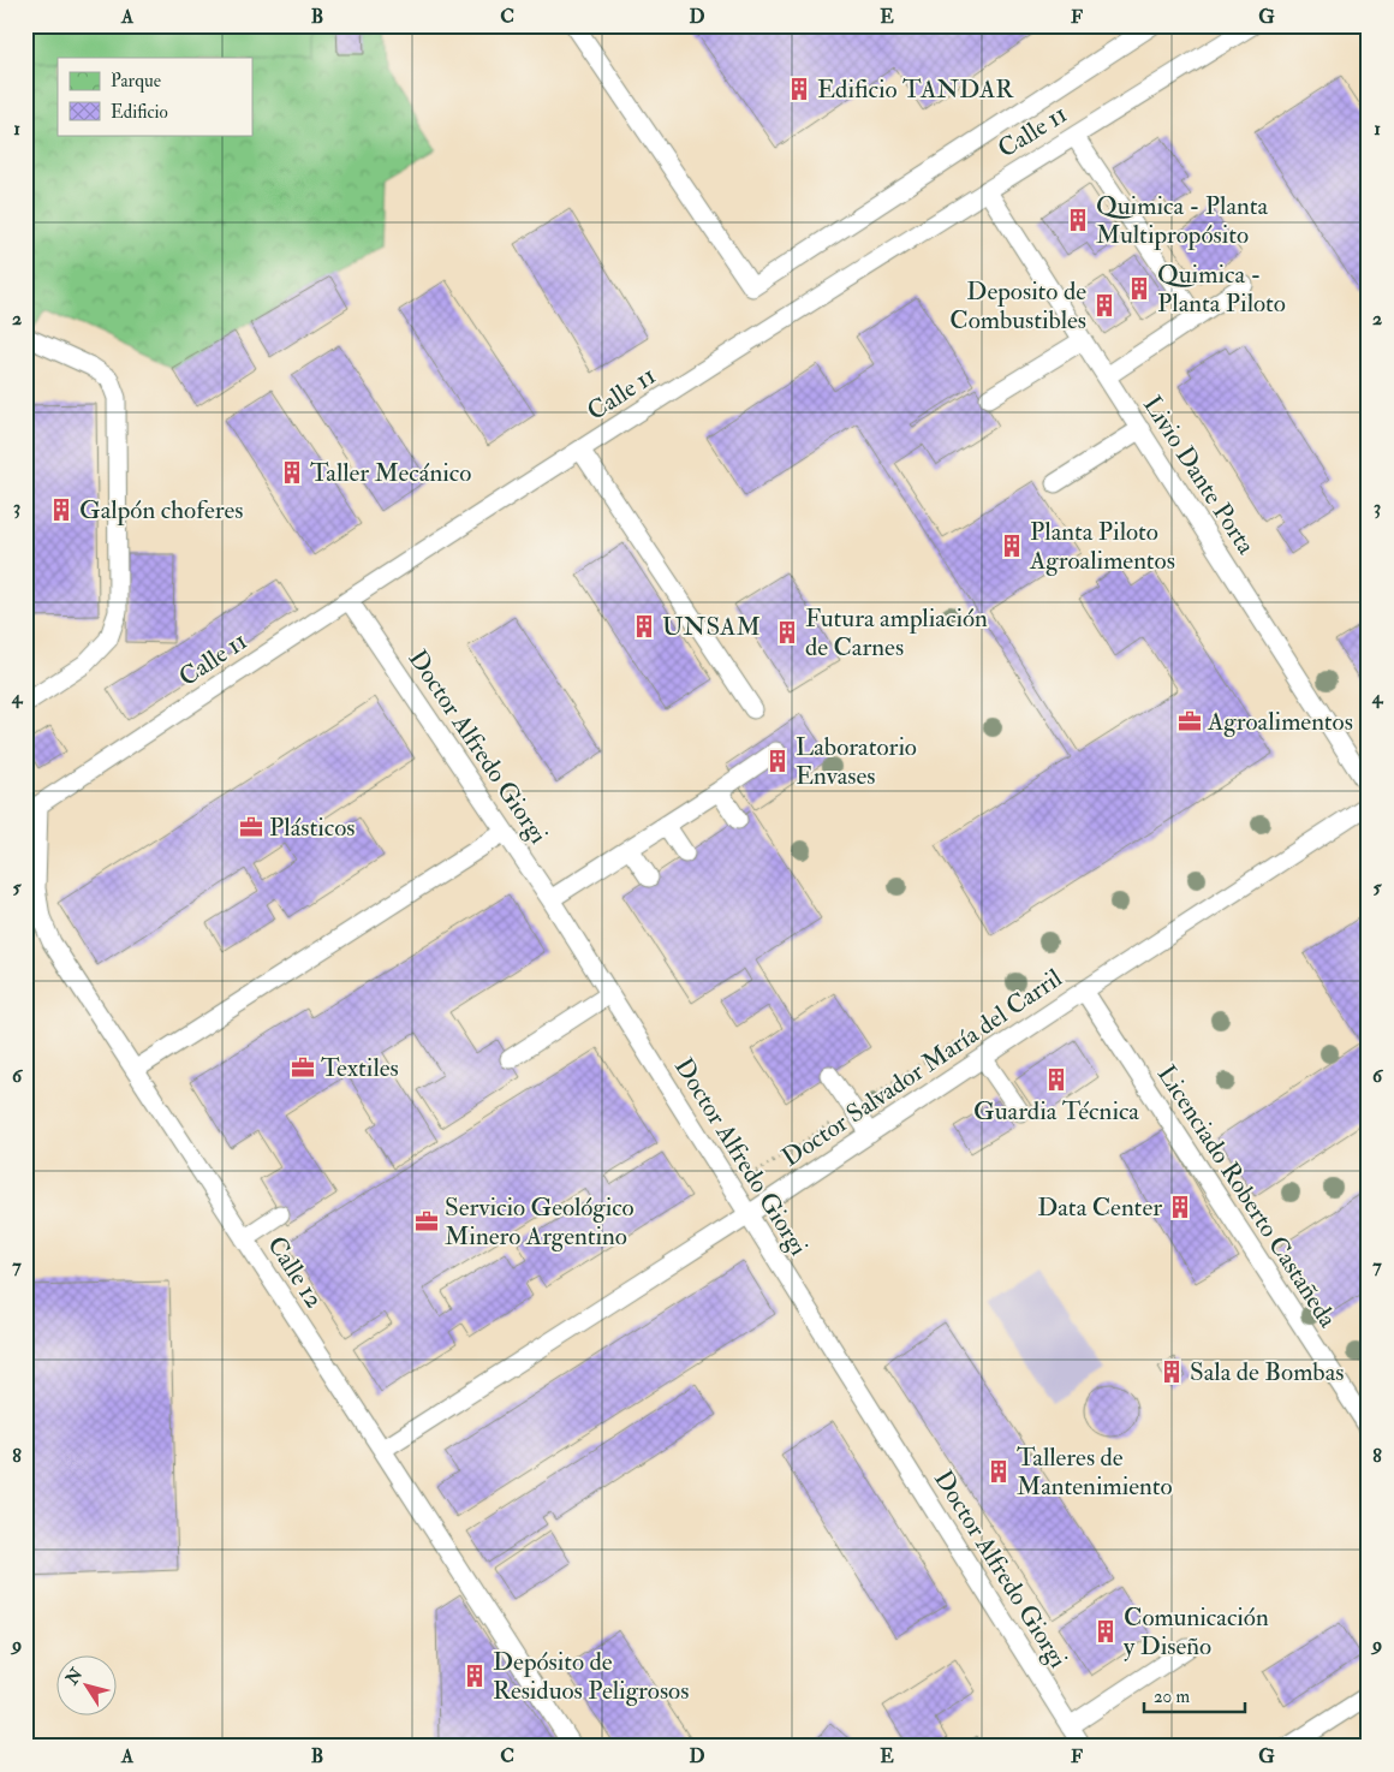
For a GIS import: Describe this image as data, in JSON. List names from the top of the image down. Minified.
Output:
{"streets":{"lane":["Calle 11","Livio Dante Porta","Doctor Alfredo Giorgi","Doctor Salvador María del Carril","Licenciado Roberto Castañeda","Calle 12"]},"crossings":[["Calle 11","Livio Dante Porta"],["Calle 11","Doctor Alfredo Giorgi"],["Calle 11","Calle 12"],["Doctor Alfredo Giorgi","Doctor Salvador María del Carril"],["Doctor Salvador María del Carril","Licenciado Roberto Castañeda"],["Doctor Salvador María del Carril","Calle 12"]],"places":{"building":["Edificio TANDAR","Quimica - Planta Multipropósito","Quimica - Planta Piloto","Deposito de Combustibles","Taller Mecánico","Galpón choferes","Planta Piloto Agroalimentos","UNSAM","Futura ampliación de Carnes","Laboratorio Envases","Guardia Técnica","Data Center","Sala de Bombas","Talleres de Mantenimiento","Comunicación y Diseño","Depósito de Residuos Peligrosos"],"office":["Agroalimentos","Plásticos","Textiles","Servicio Geológico Minero Argentino"]},"legend":["Parque","Edificio"],"scale_bar":"20 m","north":"top left","grid":{"columns":["A","B","C","D","E","F","G"],"rows":["1","2","3","4","5","6","7","8","9"]}}
